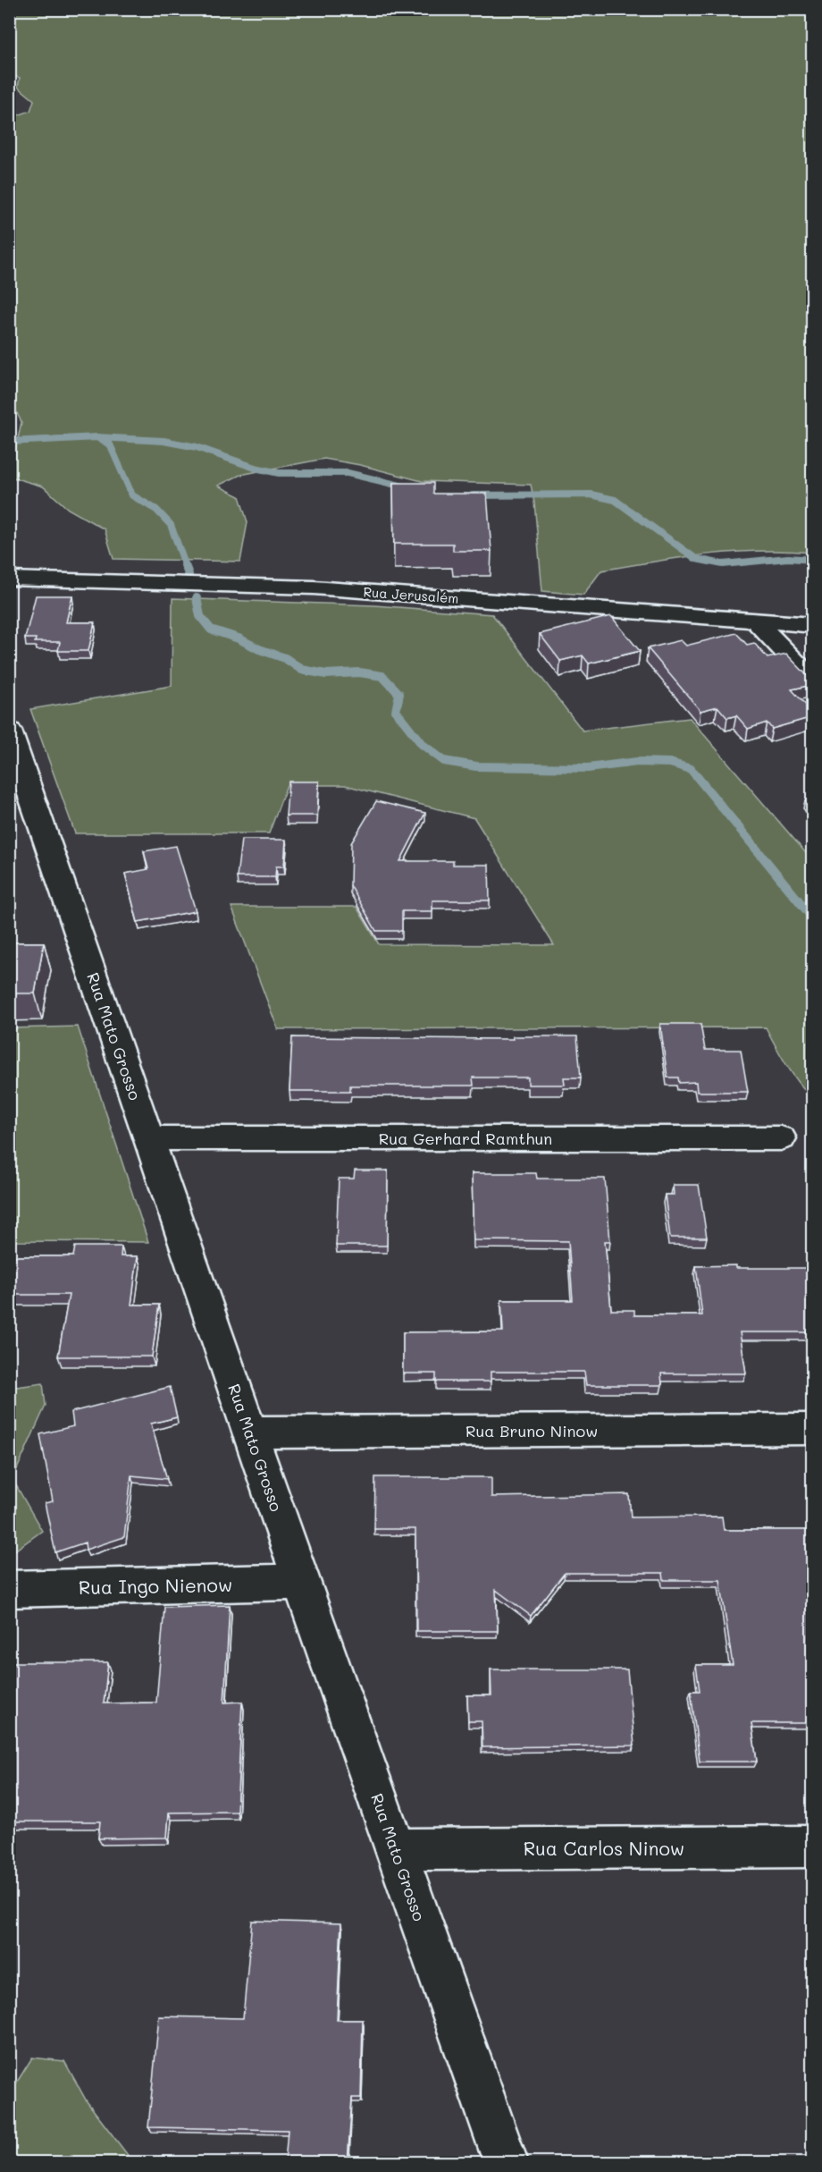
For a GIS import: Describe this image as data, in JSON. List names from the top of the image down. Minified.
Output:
{"streets":{"street":["Rua Jerusalém","Rua Mato Grosso","Rua Gerhard Ramthun","Rua Bruno Ninow","Rua Ingo Nienow","Rua Carlos Ninow"]},"crossings":[["Rua Mato Grosso","Rua Gerhard Ramthun"],["Rua Mato Grosso","Rua Bruno Ninow"],["Rua Mato Grosso","Rua Ingo Nienow"],["Rua Mato Grosso","Rua Carlos Ninow"]]}
